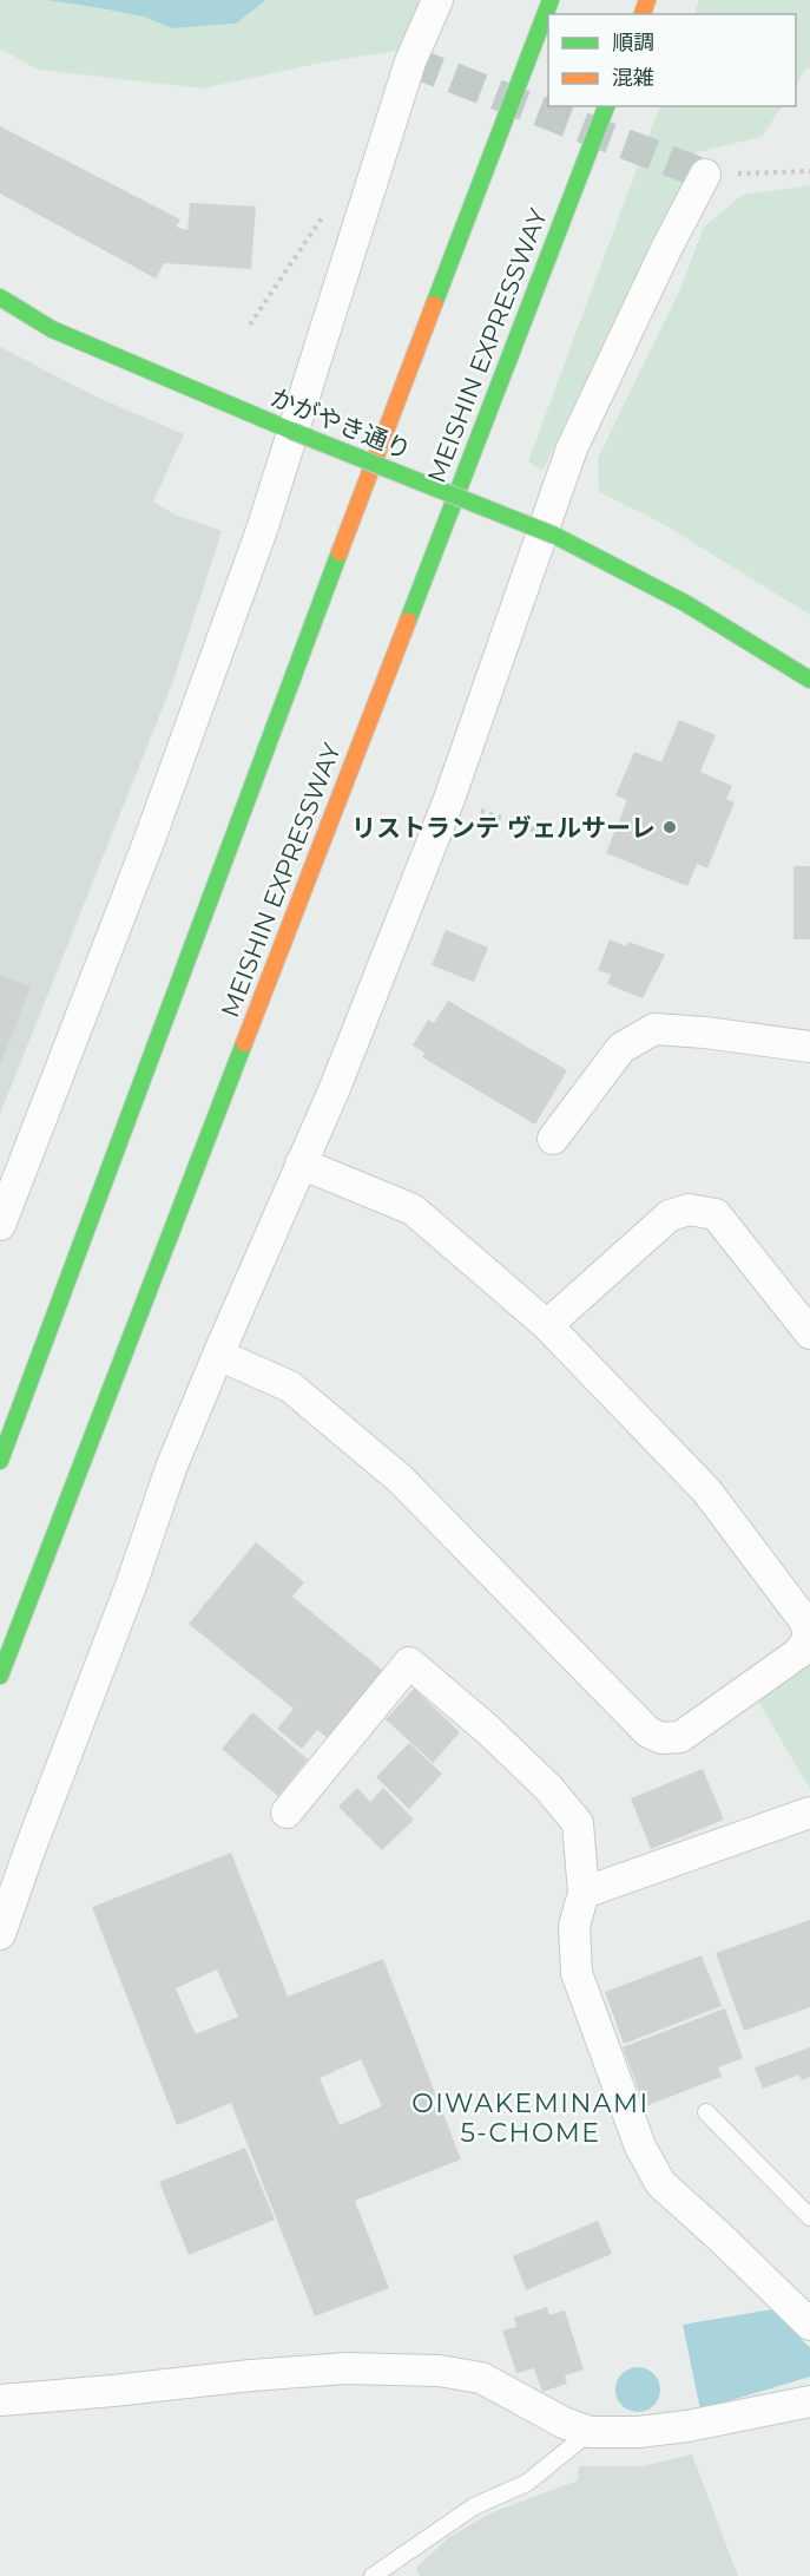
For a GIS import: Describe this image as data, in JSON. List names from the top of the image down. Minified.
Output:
{"streets":{"main road":["MEISHIN EXPRESSWAY","かがやき通り"]},"districts":["OIWAKEMINAMI 5-CHOME"],"places":["リストランテ ヴェルサーレ"],"legend":["順調","混雑"]}
